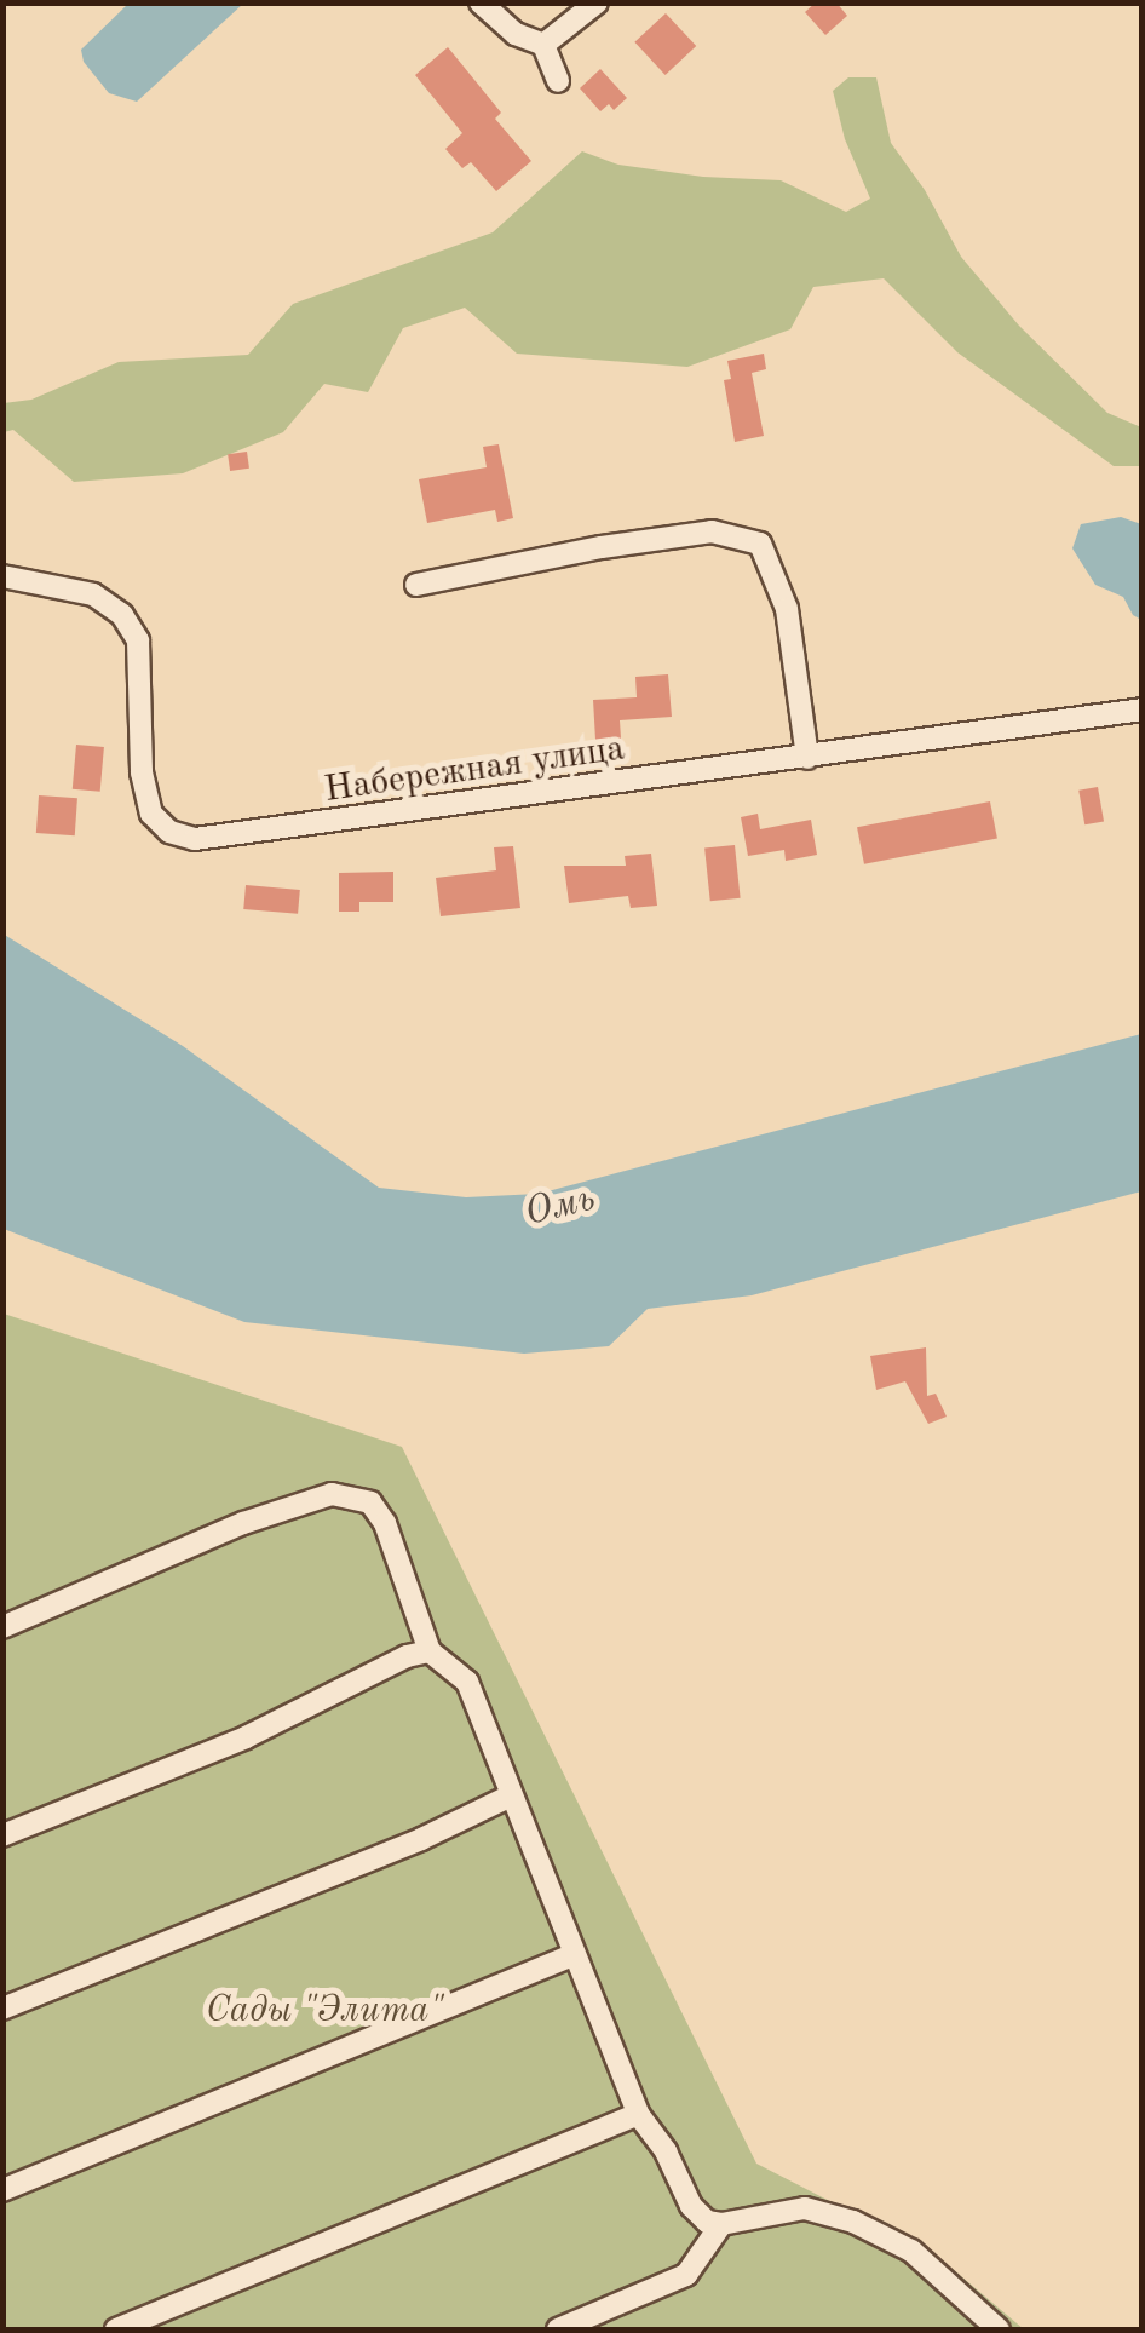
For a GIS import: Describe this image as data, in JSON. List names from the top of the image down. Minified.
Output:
{"streets":{"street":["Набережная улица"]},"water":["Омь"],"parks":["Сады \"Элита\""]}
